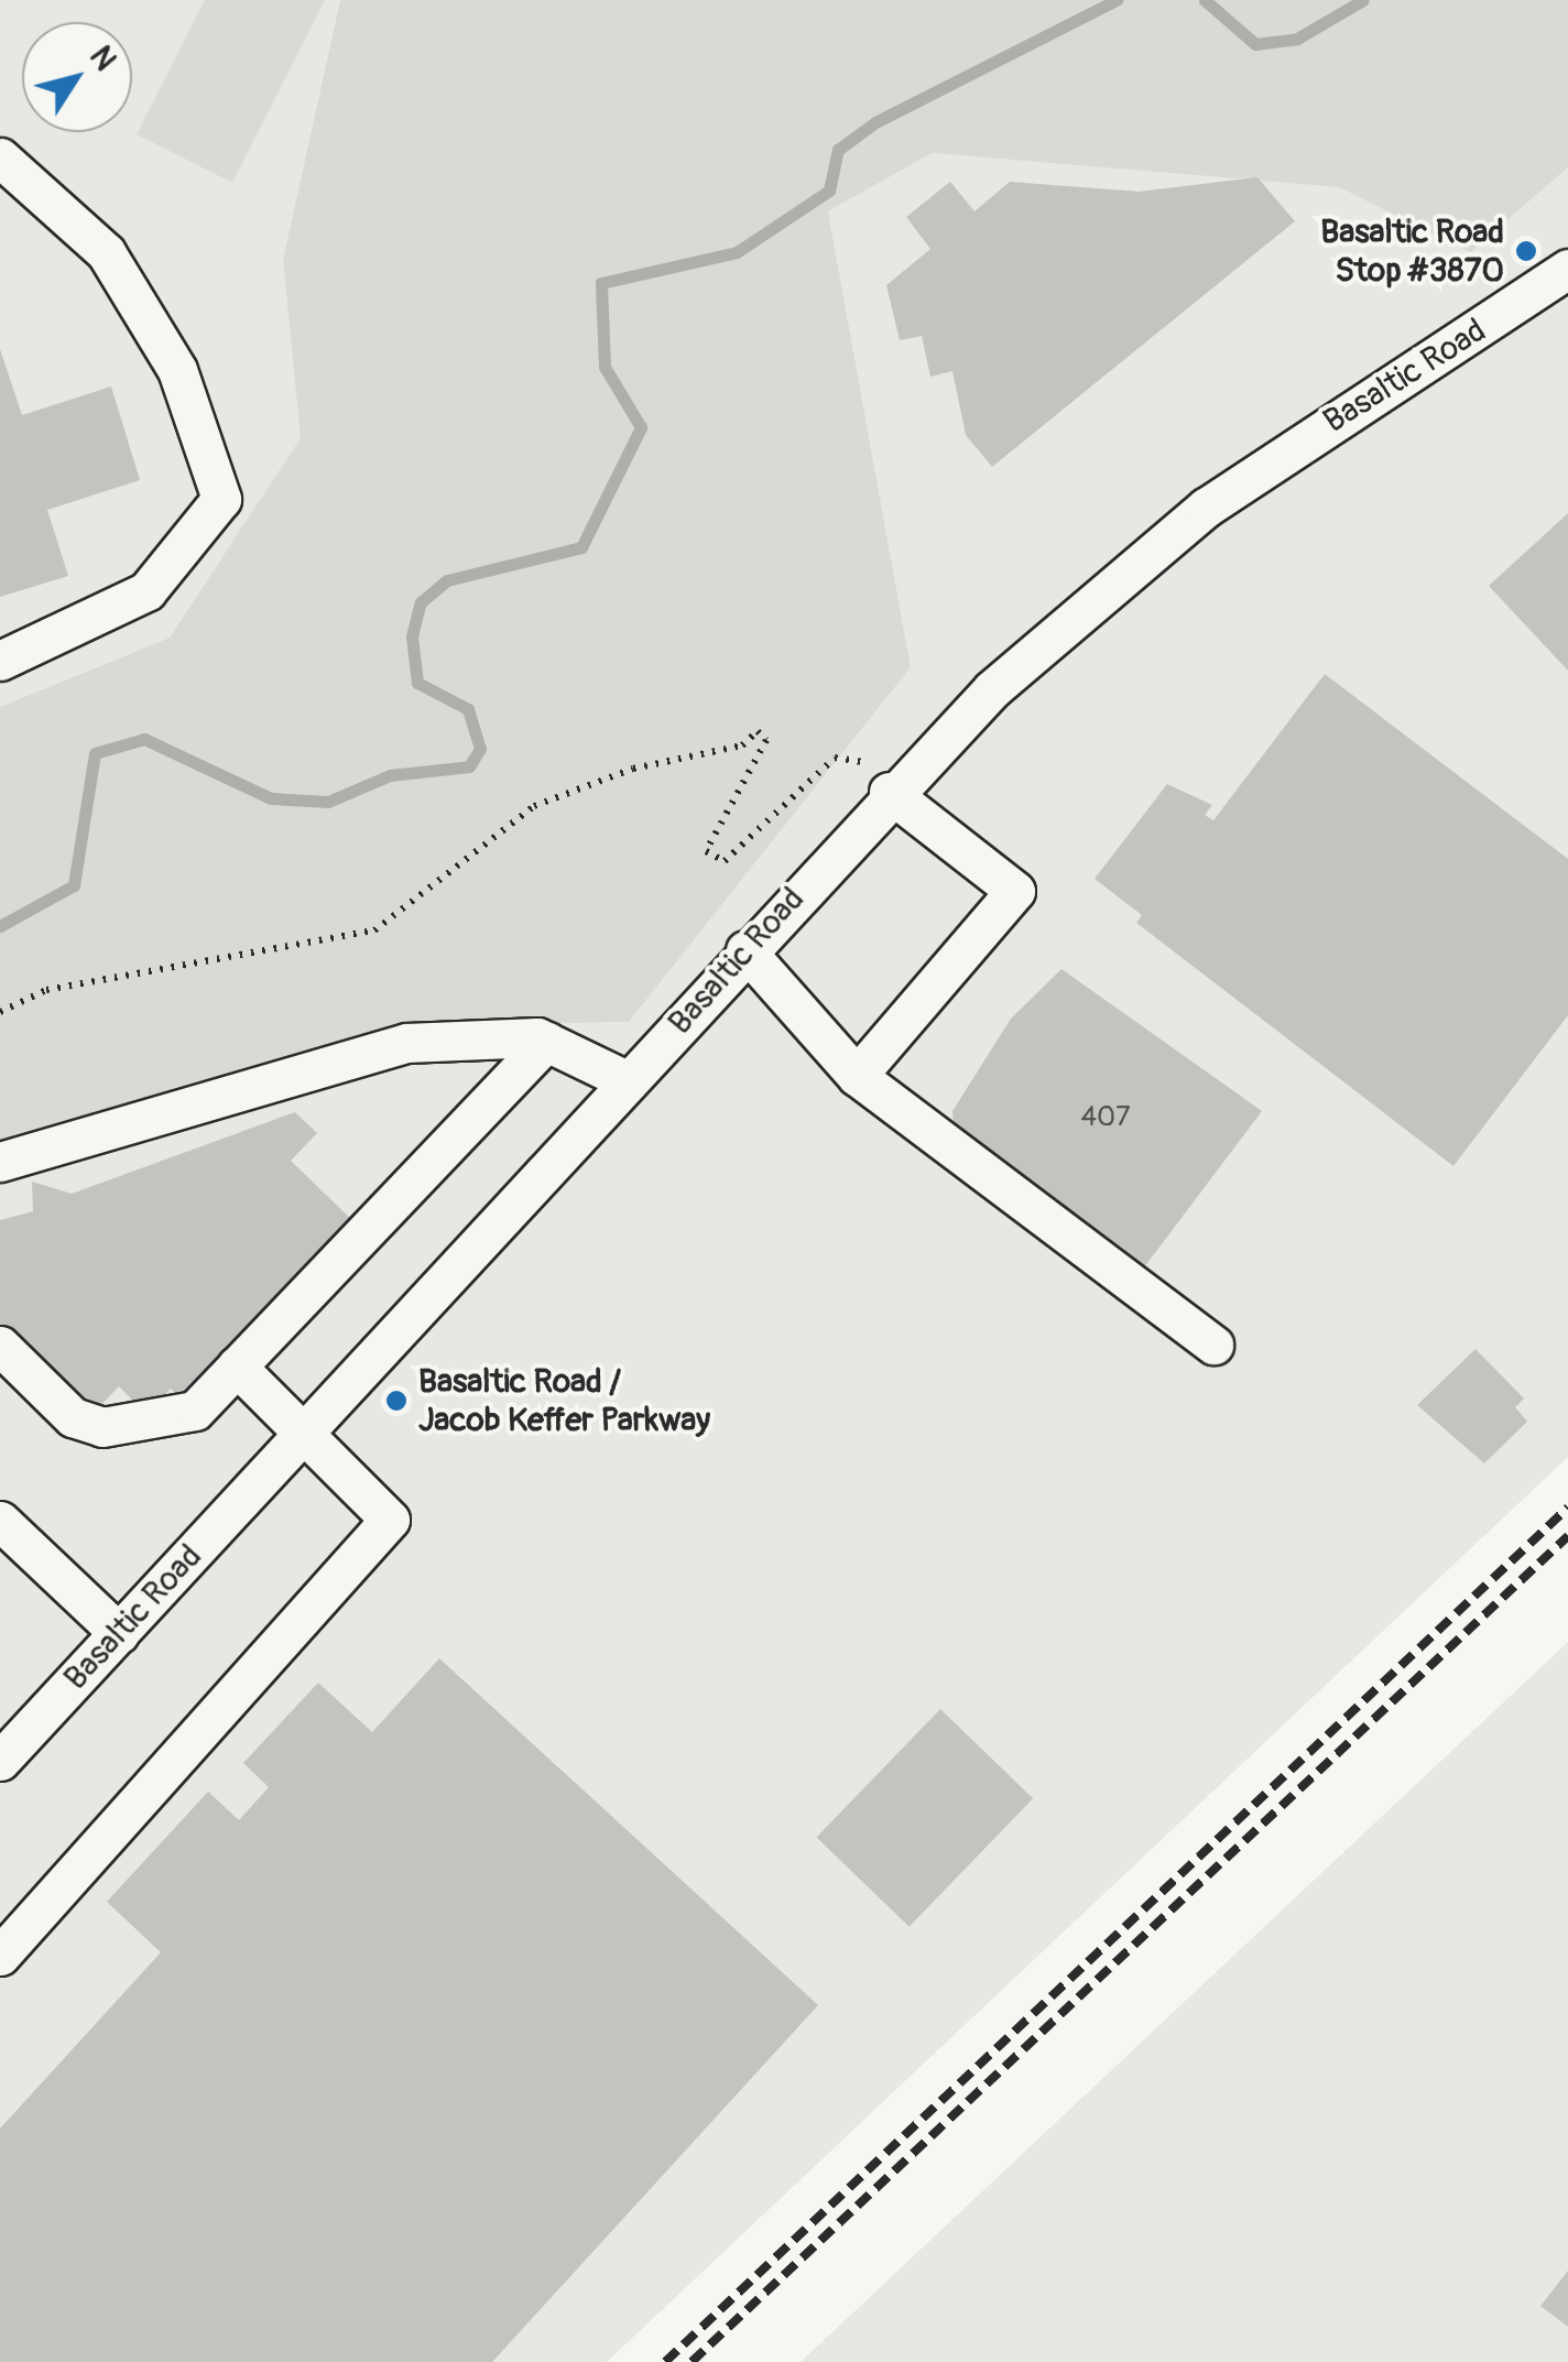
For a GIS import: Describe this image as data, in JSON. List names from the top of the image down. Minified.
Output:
{"streets":{"street":["Basaltic Road"]},"places":["Basaltic Road Stop #3870","Basaltic Road / Jacob Keffer Parkway"],"house_numbers":["407"],"north":"top right"}
